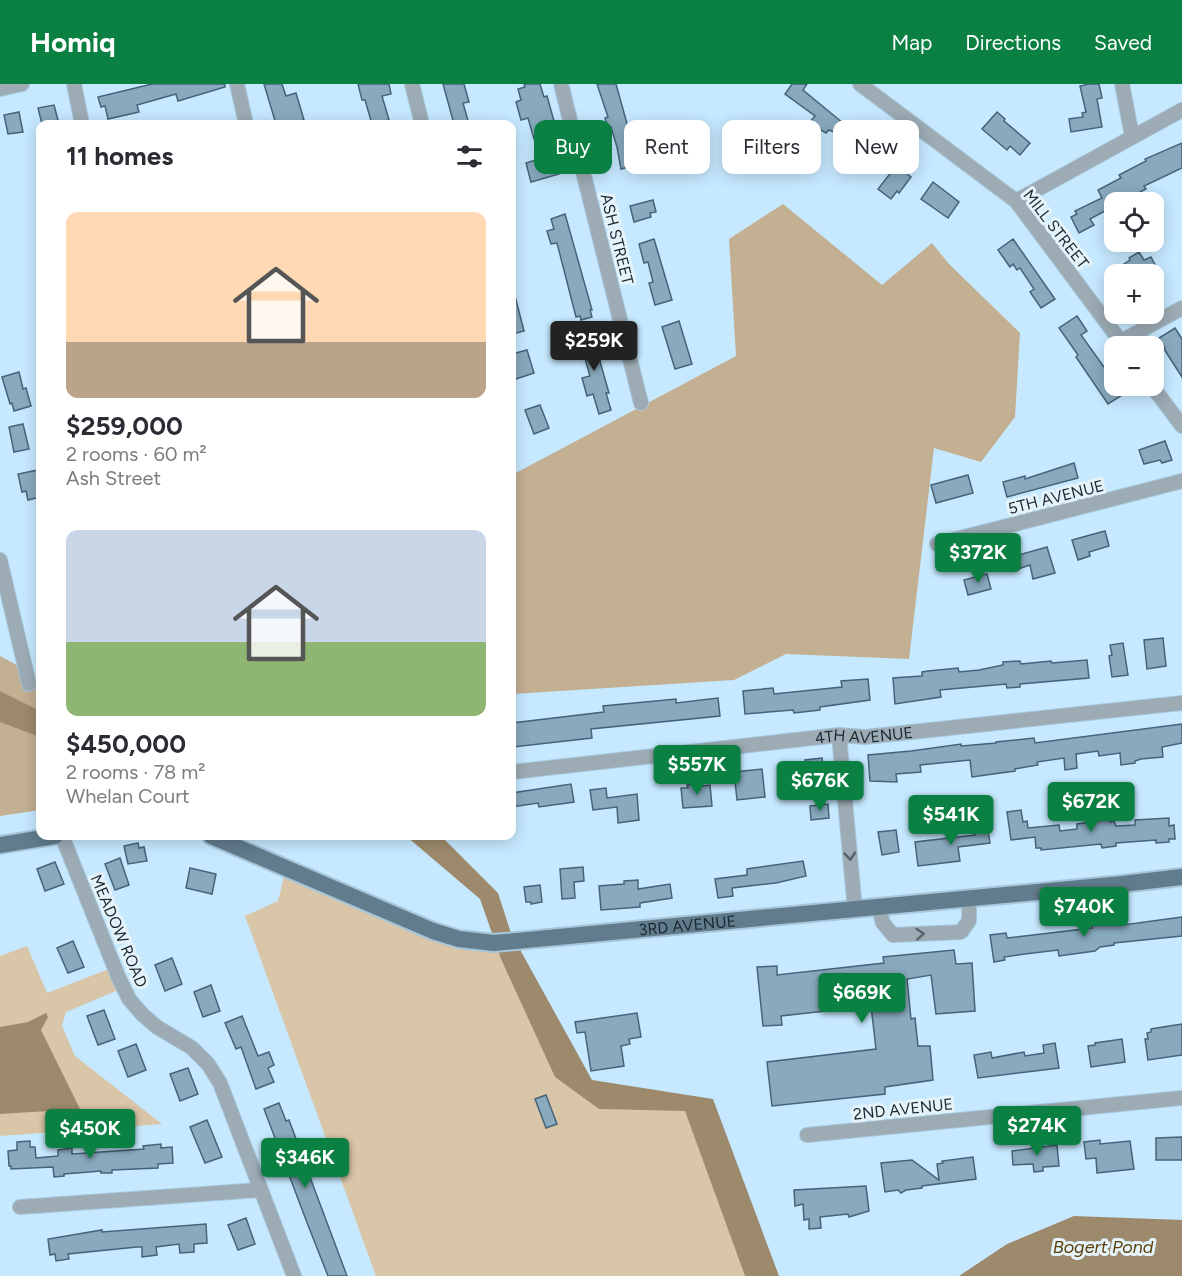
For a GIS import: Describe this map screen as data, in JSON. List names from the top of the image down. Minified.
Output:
{"streets":{"main road":["3RD AVENUE"],"street":["MILL STREET","ASH STREET","5TH AVENUE","4TH AVENUE","MEADOW ROAD","2ND AVENUE"]},"water":["Bogert Pond"],"page":{"header":"Homiq","nav":["Map","Directions","Saved"],"chip":["Buy","Rent","Filters","New"],"heading":"11 homes","map_buttons":["+","−"],"list":[{"name":"$259,000","note":"2 rooms · 60 m² · Ash Street"},{"name":"$450,000","note":"2 rooms · 78 m² · Whelan Court"}],"price":["$259K","$372K","$557K","$676K","$672K","$541K","$740K","$669K","$274K","$450K","$346K"]}}
